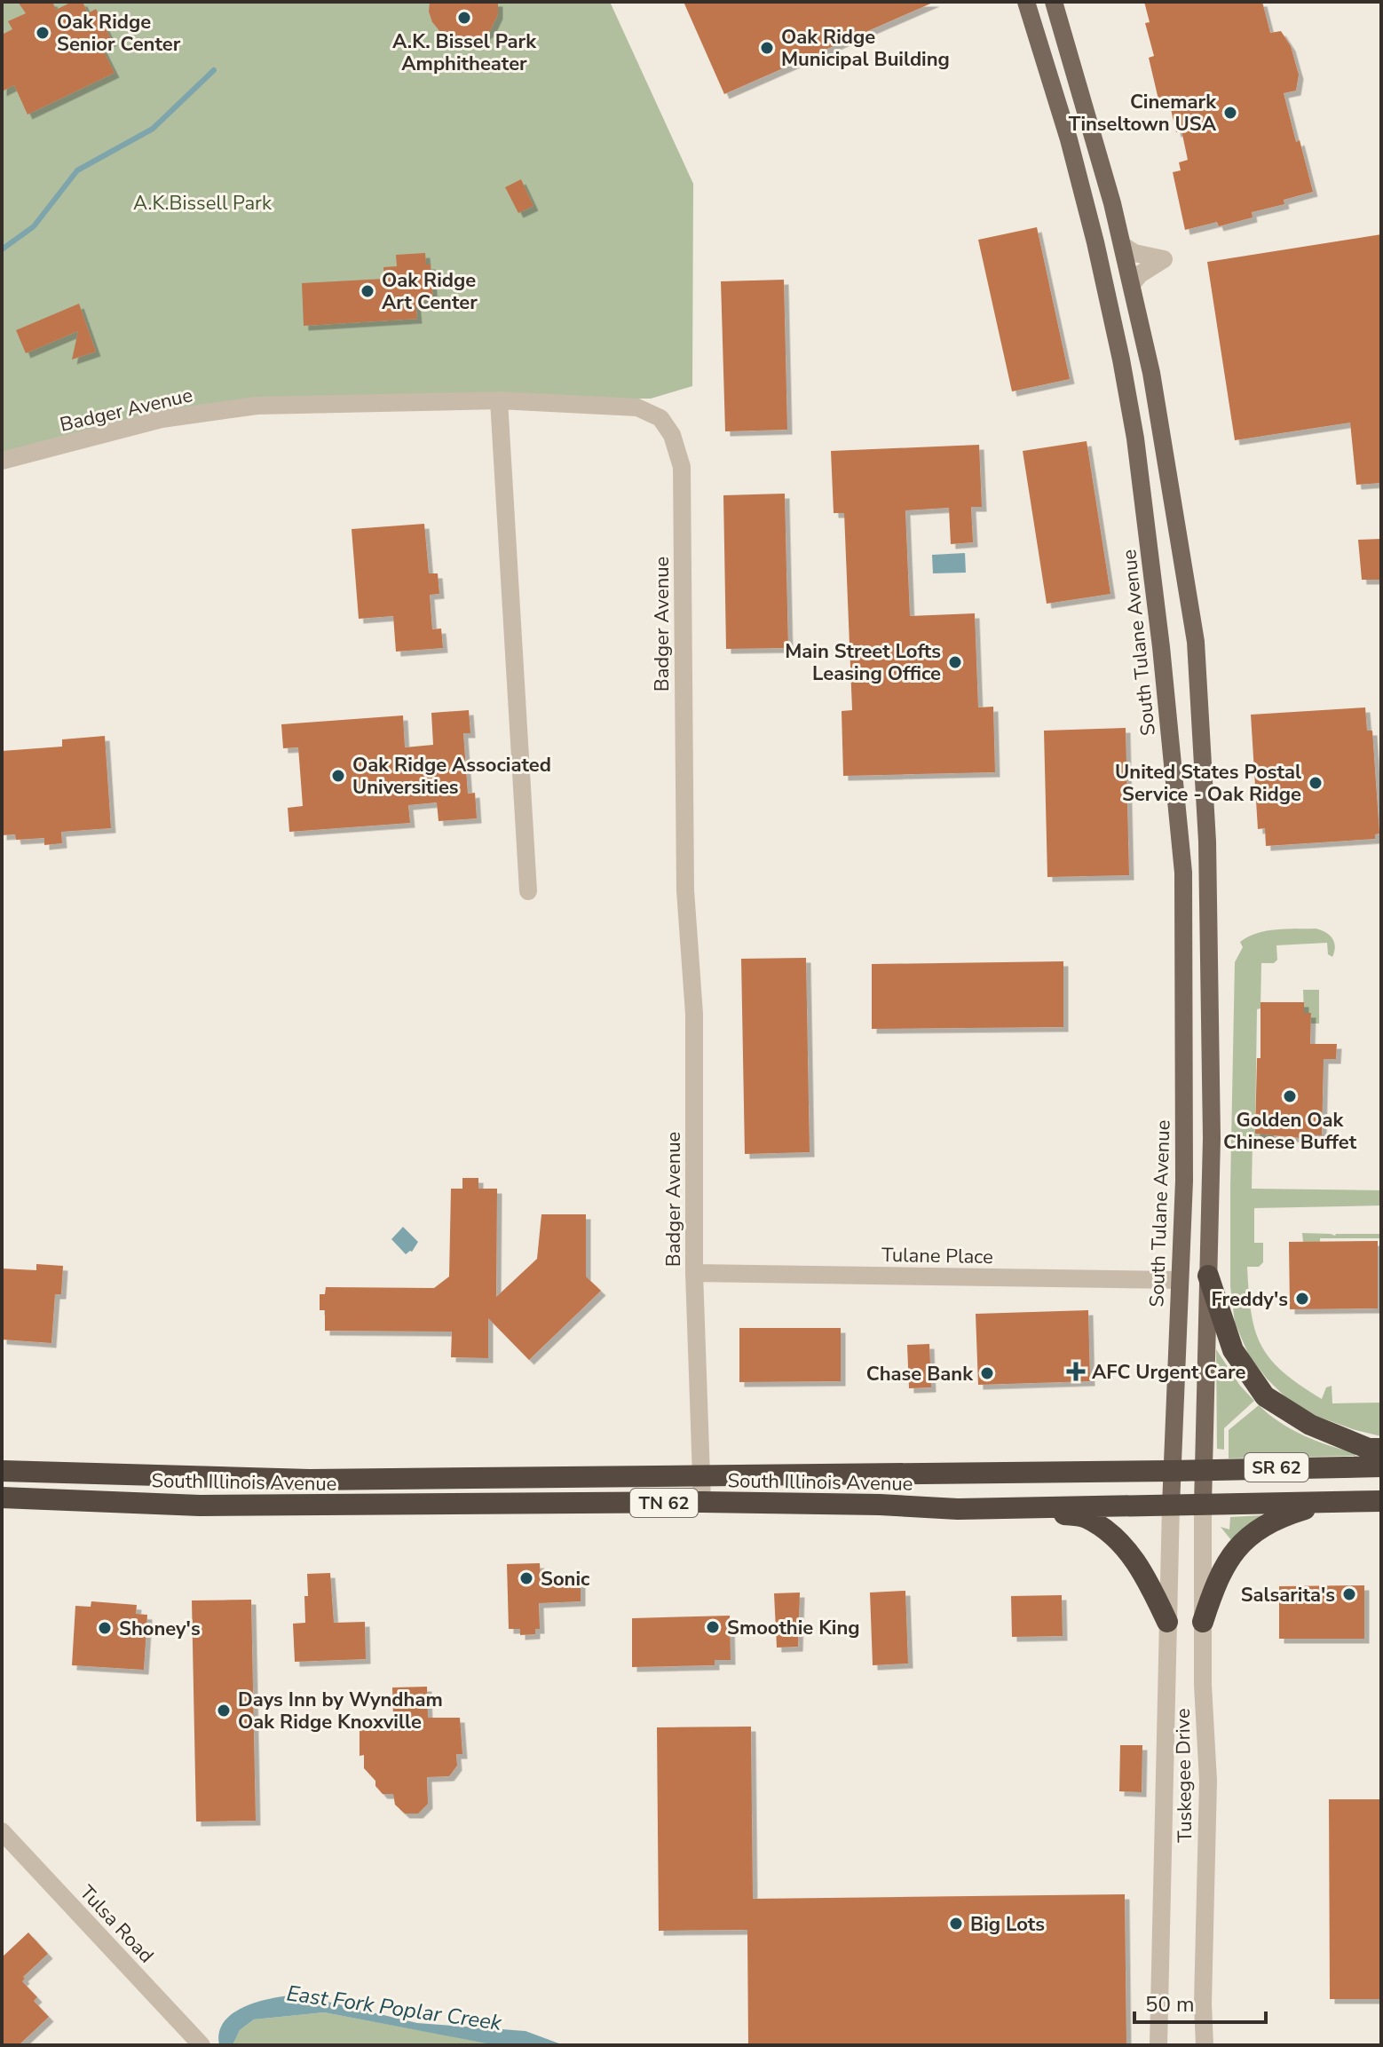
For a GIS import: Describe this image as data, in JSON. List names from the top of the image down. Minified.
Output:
{"streets":{"highway":["SR 62","South Illinois Avenue","TN 62"],"main road":["South Tulane Avenue"],"street":["Badger Avenue","Tulane Place","Tuskegee Drive","Tulsa Road"]},"crossings":[["Badger Avenue","Tulane Place"],["Badger Avenue","South Illinois Avenue"],["South Tulane Avenue","Tulane Place"],["South Tulane Avenue","South Illinois Avenue"],["South Tulane Avenue","Tuskegee Drive"],["South Illinois Avenue","Tuskegee Drive"]],"water":["East Fork Poplar Creek"],"parks":["A.K.Bissell Park"],"places":{"other":["A.K. Bissel Park Amphitheater","Oak Ridge Senior Center","Oak Ridge Municipal Building","Cinemark Tinseltown USA","Oak Ridge Art Center","Main Street Lofts Leasing Office","Oak Ridge Associated Universities","United States Postal Service - Oak Ridge","Golden Oak Chinese Buffet","Freddy's","Chase Bank","Sonic","Salsarita's","Smoothie King","Shoney's","Days Inn by Wyndham Oak Ridge Knoxville","Big Lots"],"health":["AFC Urgent Care"]},"scale_bar":"50 m"}
